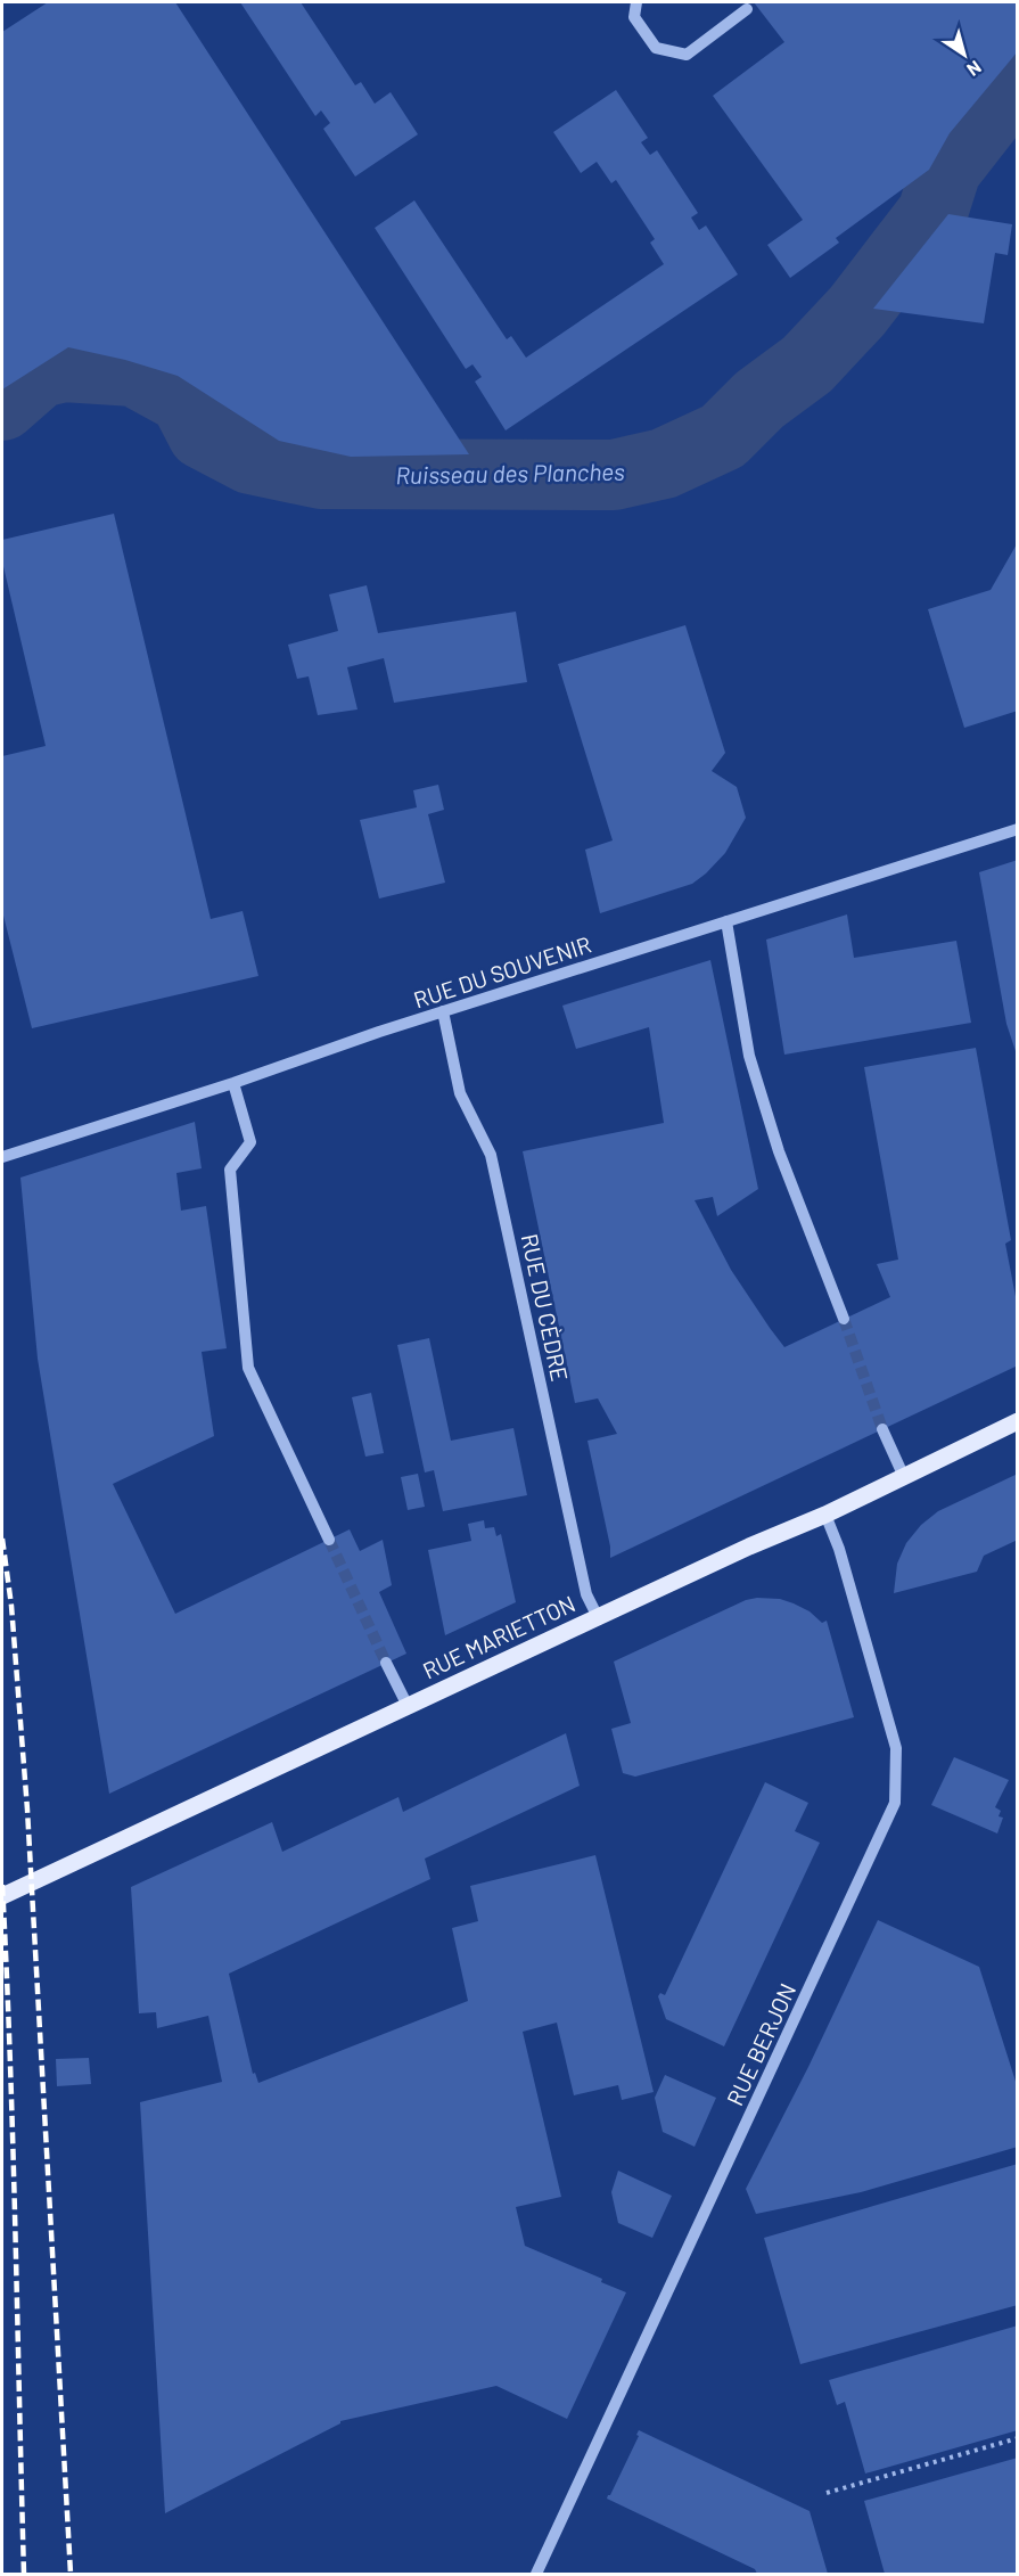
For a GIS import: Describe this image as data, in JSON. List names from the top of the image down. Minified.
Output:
{"streets":{"main road":["RUE MARIETTON"],"street":["RUE DU SOUVENIR","RUE DU CÈDRE","RUE BERJON"]},"crossings":[["RUE DU SOUVENIR","RUE DU CÈDRE"],["RUE DU CÈDRE","RUE MARIETTON"],["RUE MARIETTON","RUE BERJON"]],"water":["Ruisseau des Planches"],"north":"bottom right"}
